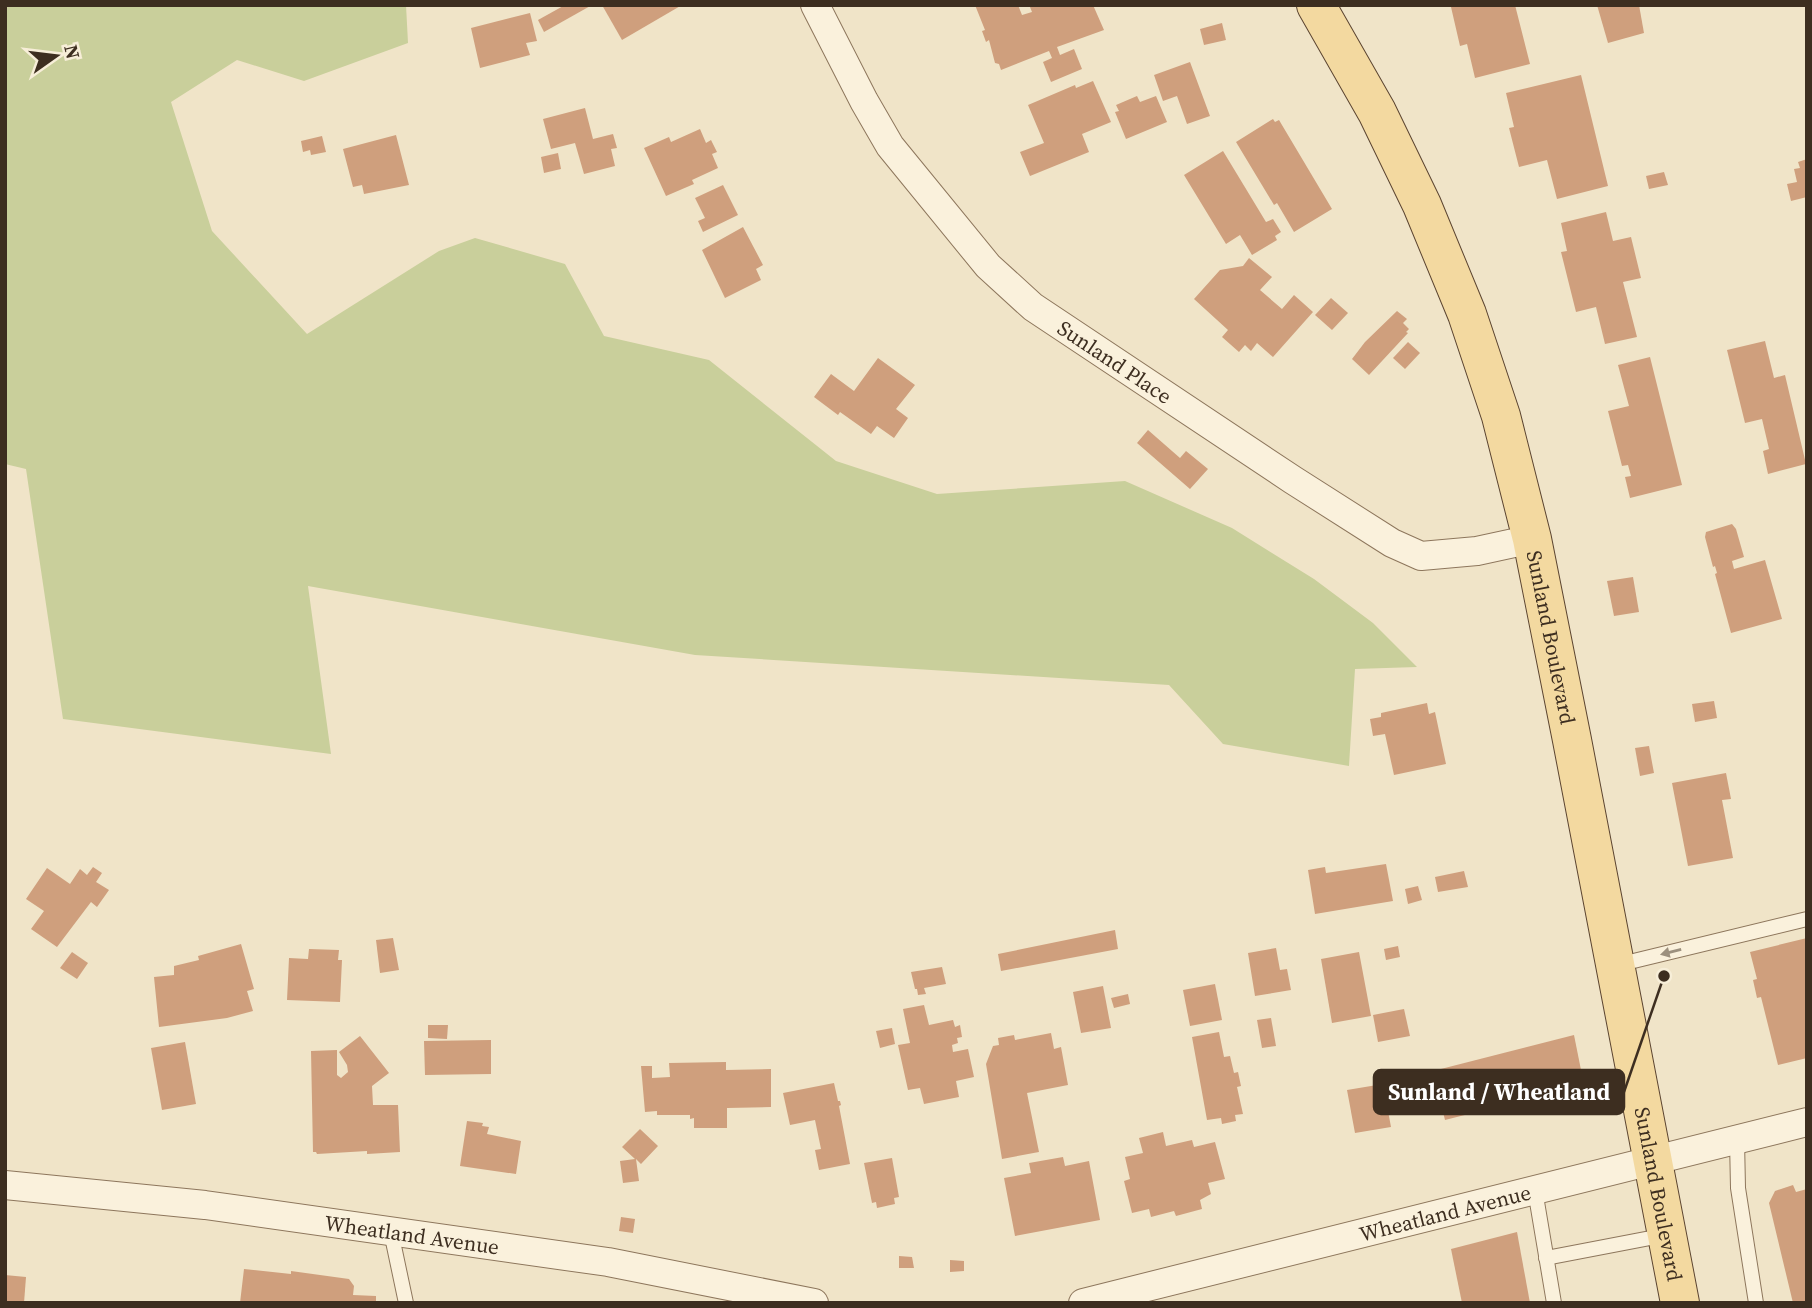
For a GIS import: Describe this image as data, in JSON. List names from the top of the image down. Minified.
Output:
{"streets":{"main road":["Sunland Boulevard"],"street":["Sunland Place","Wheatland Avenue"]},"crossings":[["Sunland Place","Sunland Boulevard"],["Sunland Boulevard","Wheatland Avenue"]],"places":["Sunland / Wheatland"],"north":"right"}
